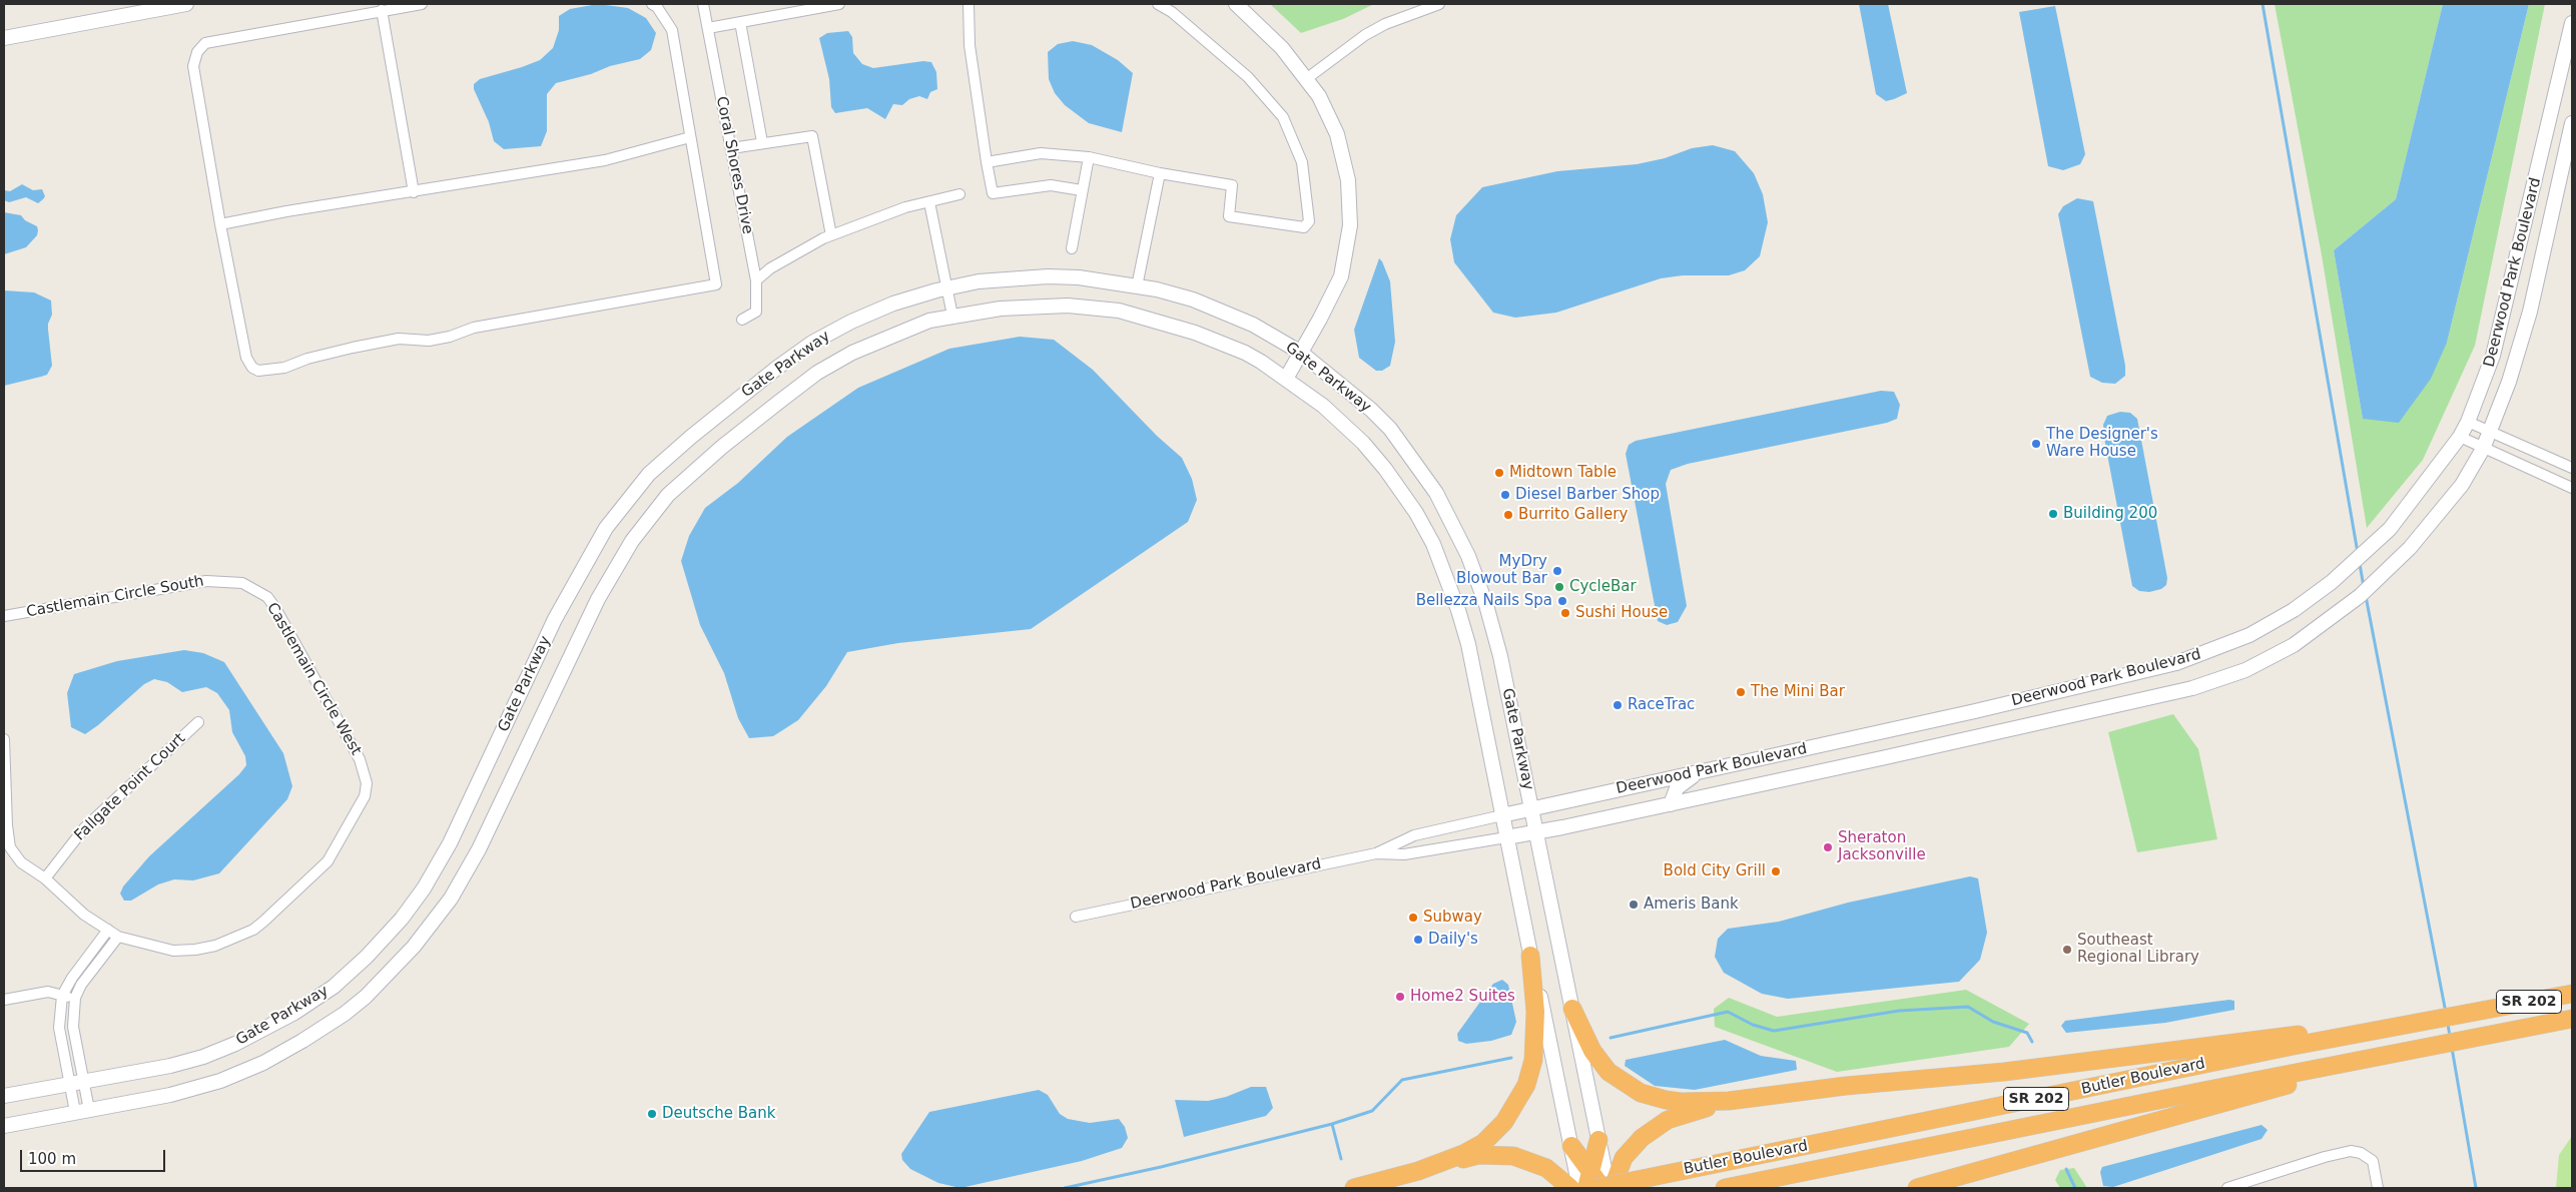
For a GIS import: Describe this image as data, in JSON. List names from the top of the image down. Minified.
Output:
{"streets":{"highway":["SR 202","Butler Boulevard"],"main road":["Deerwood Park Boulevard","Gate Parkway"],"street":["Coral Shores Drive","Castlemain Circle South","Castlemain Circle West","Fallgate Point Court"]},"crossings":[["Deerwood Park Boulevard","Gate Parkway"],["Castlemain Circle South","Castlemain Circle West"]],"places":["The Designer's Ware House","Midtown Table","Diesel Barber Shop","Building 200","Burrito Gallery","MyDry Blowout Bar","CycleBar","Bellezza Nails Spa","Sushi House","The Mini Bar","RaceTrac","Sheraton Jacksonville","Bold City Grill","Ameris Bank","Subway","Daily's","Southeast Regional Library","Home2 Suites","Deutsche Bank"],"scale_bar":"100 m"}
